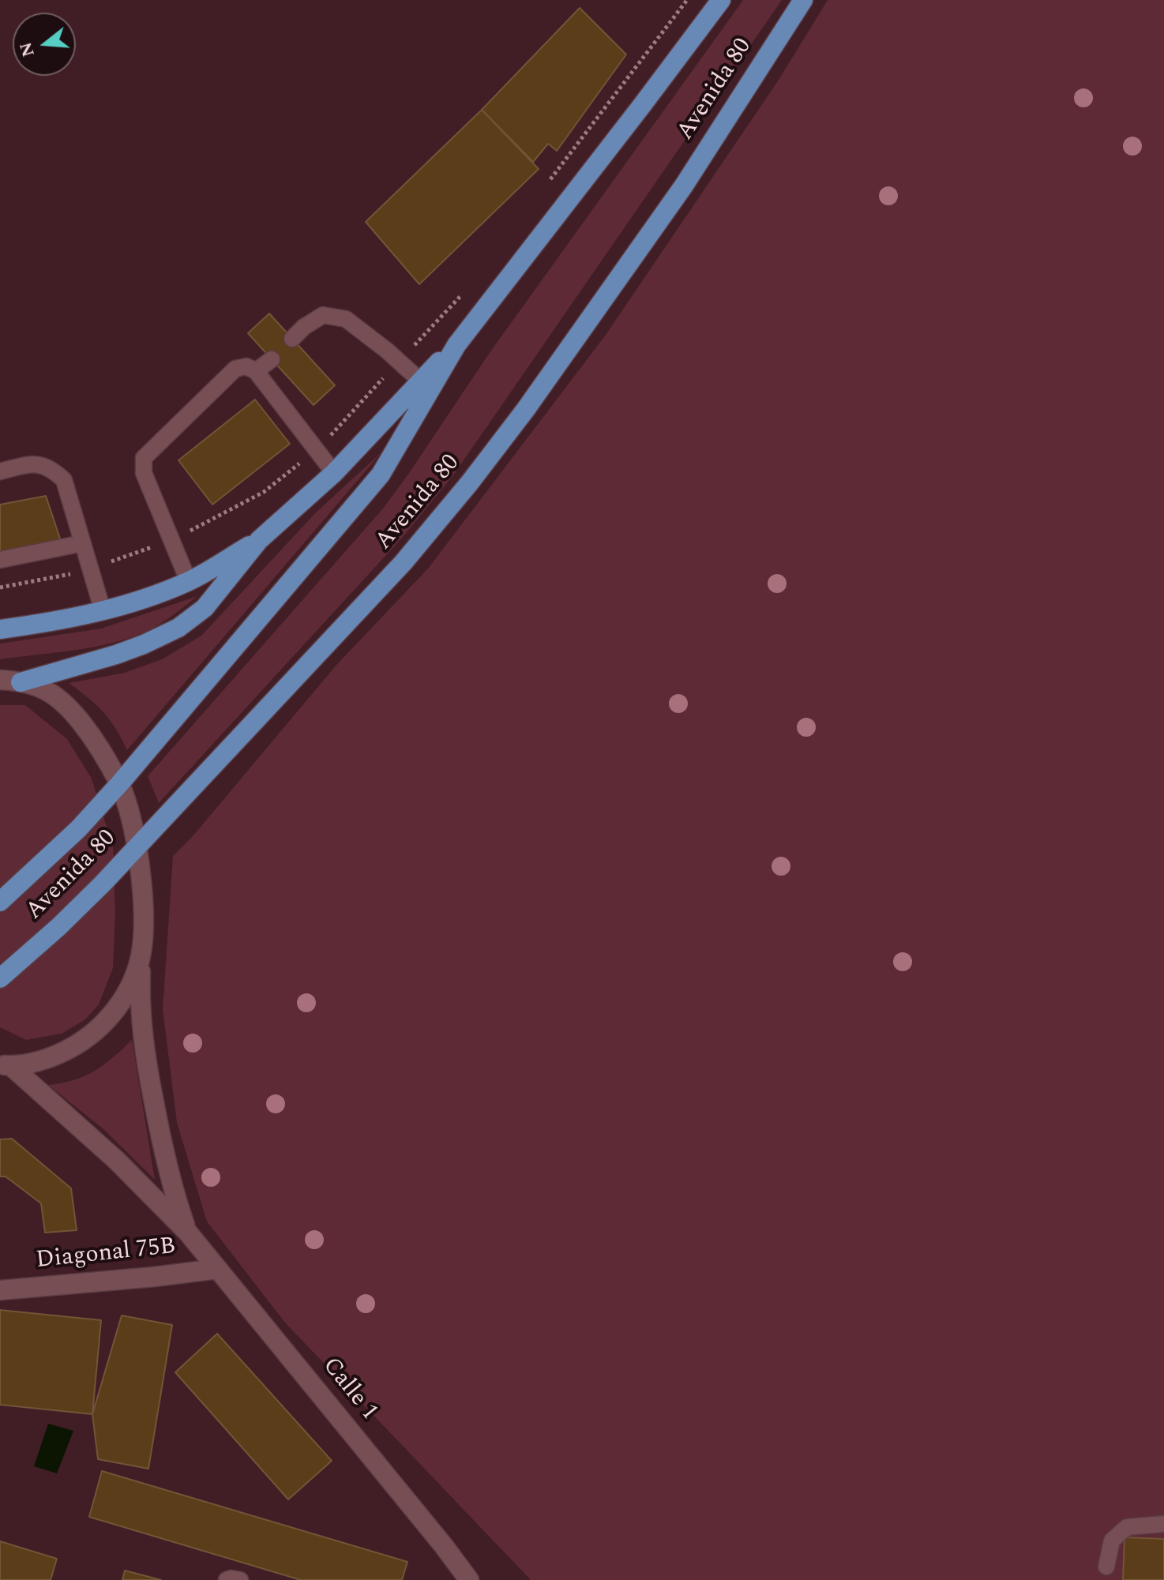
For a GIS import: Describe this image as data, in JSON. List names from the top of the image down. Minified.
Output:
{"streets":{"main road":["Avenida 80","Diagonal 75B","Calle 1"]},"crossings":[["Diagonal 75B","Calle 1"]],"north":"left"}
